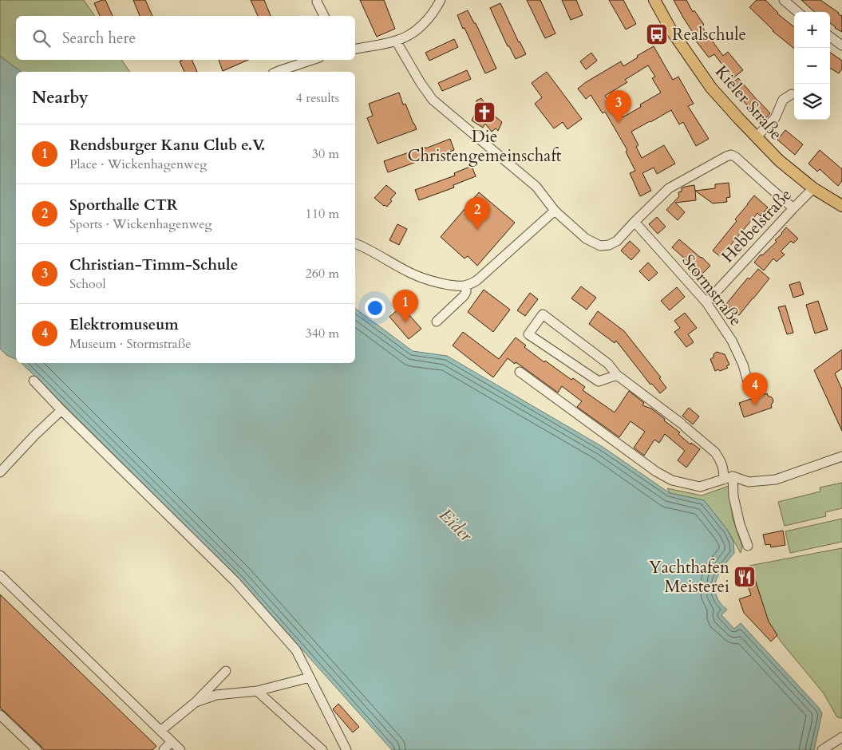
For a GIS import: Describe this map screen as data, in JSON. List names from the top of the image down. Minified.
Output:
{"streets":{"main road":["Kieler Straße"],"street":["Hebbelstraße","Stormstraße"]},"crossings":[["Kieler Straße","Hebbelstraße"],["Hebbelstraße","Stormstraße"]],"water":["Eider"],"places":{"bus stop":["Realschule"],"church":["Die Christengemeinschaft"],"restaurant":["Yachthafen Meisterei"]},"page":{"map_buttons":["+","−"],"search":"Search here","heading":["Nearby","4 results"],"pins":["3","2","1","4"],"list":[{"mark":"1","name":"Rendsburger Kanu Club e.V.","note":"Place · Wickenhagenweg","value":"30 m"},{"mark":"2","name":"Sporthalle CTR","note":"Sports · Wickenhagenweg","value":"110 m"},{"mark":"3","name":"Christian-Timm-Schule","note":"School","value":"260 m"},{"mark":"4","name":"Elektromuseum","note":"Museum · Stormstraße","value":"340 m"}]}}
